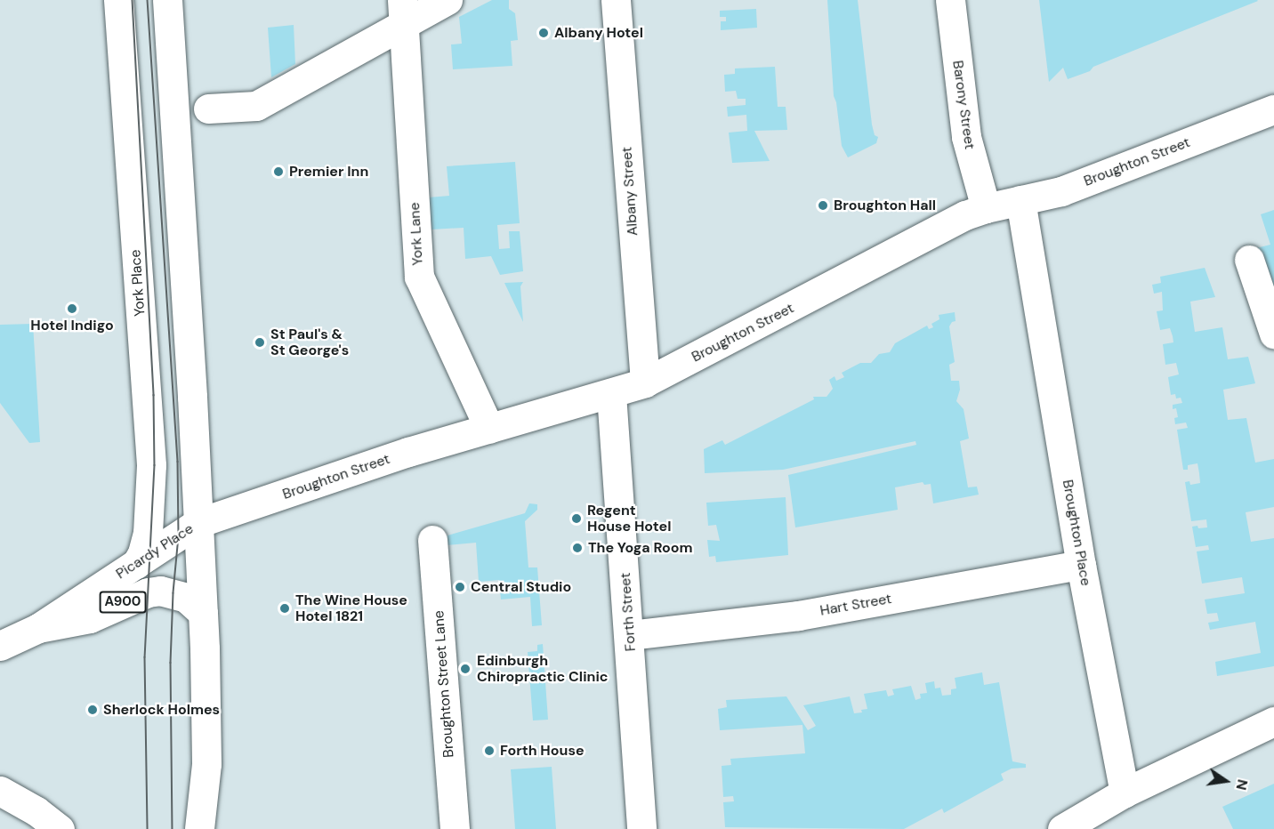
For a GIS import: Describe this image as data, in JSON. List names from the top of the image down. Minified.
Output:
{"streets":{"street":["Barony Street","Broughton Street","Albany Street","York Lane","York Place","Broughton Place","Picardy Place","A900","Hart Street","Forth Street","Broughton Street Lane"]},"crossings":[["Barony Street","Broughton Street"],["Broughton Street","Albany Street"],["Broughton Street","York Lane"],["Broughton Street","Broughton Place"],["Broughton Street","Picardy Place"],["Broughton Street","Forth Street"],["York Place","Picardy Place"],["Broughton Place","Hart Street"],["Hart Street","Forth Street"]],"places":["Albany Hotel","Premier Inn","Broughton Hall","Hotel Indigo","St Paul's & St George's","Regent House Hotel","The Yoga Room","Central Studio","The Wine House Hotel 1821","Edinburgh Chiropractic Clinic","Sherlock Holmes","Forth House"],"north":"right"}
